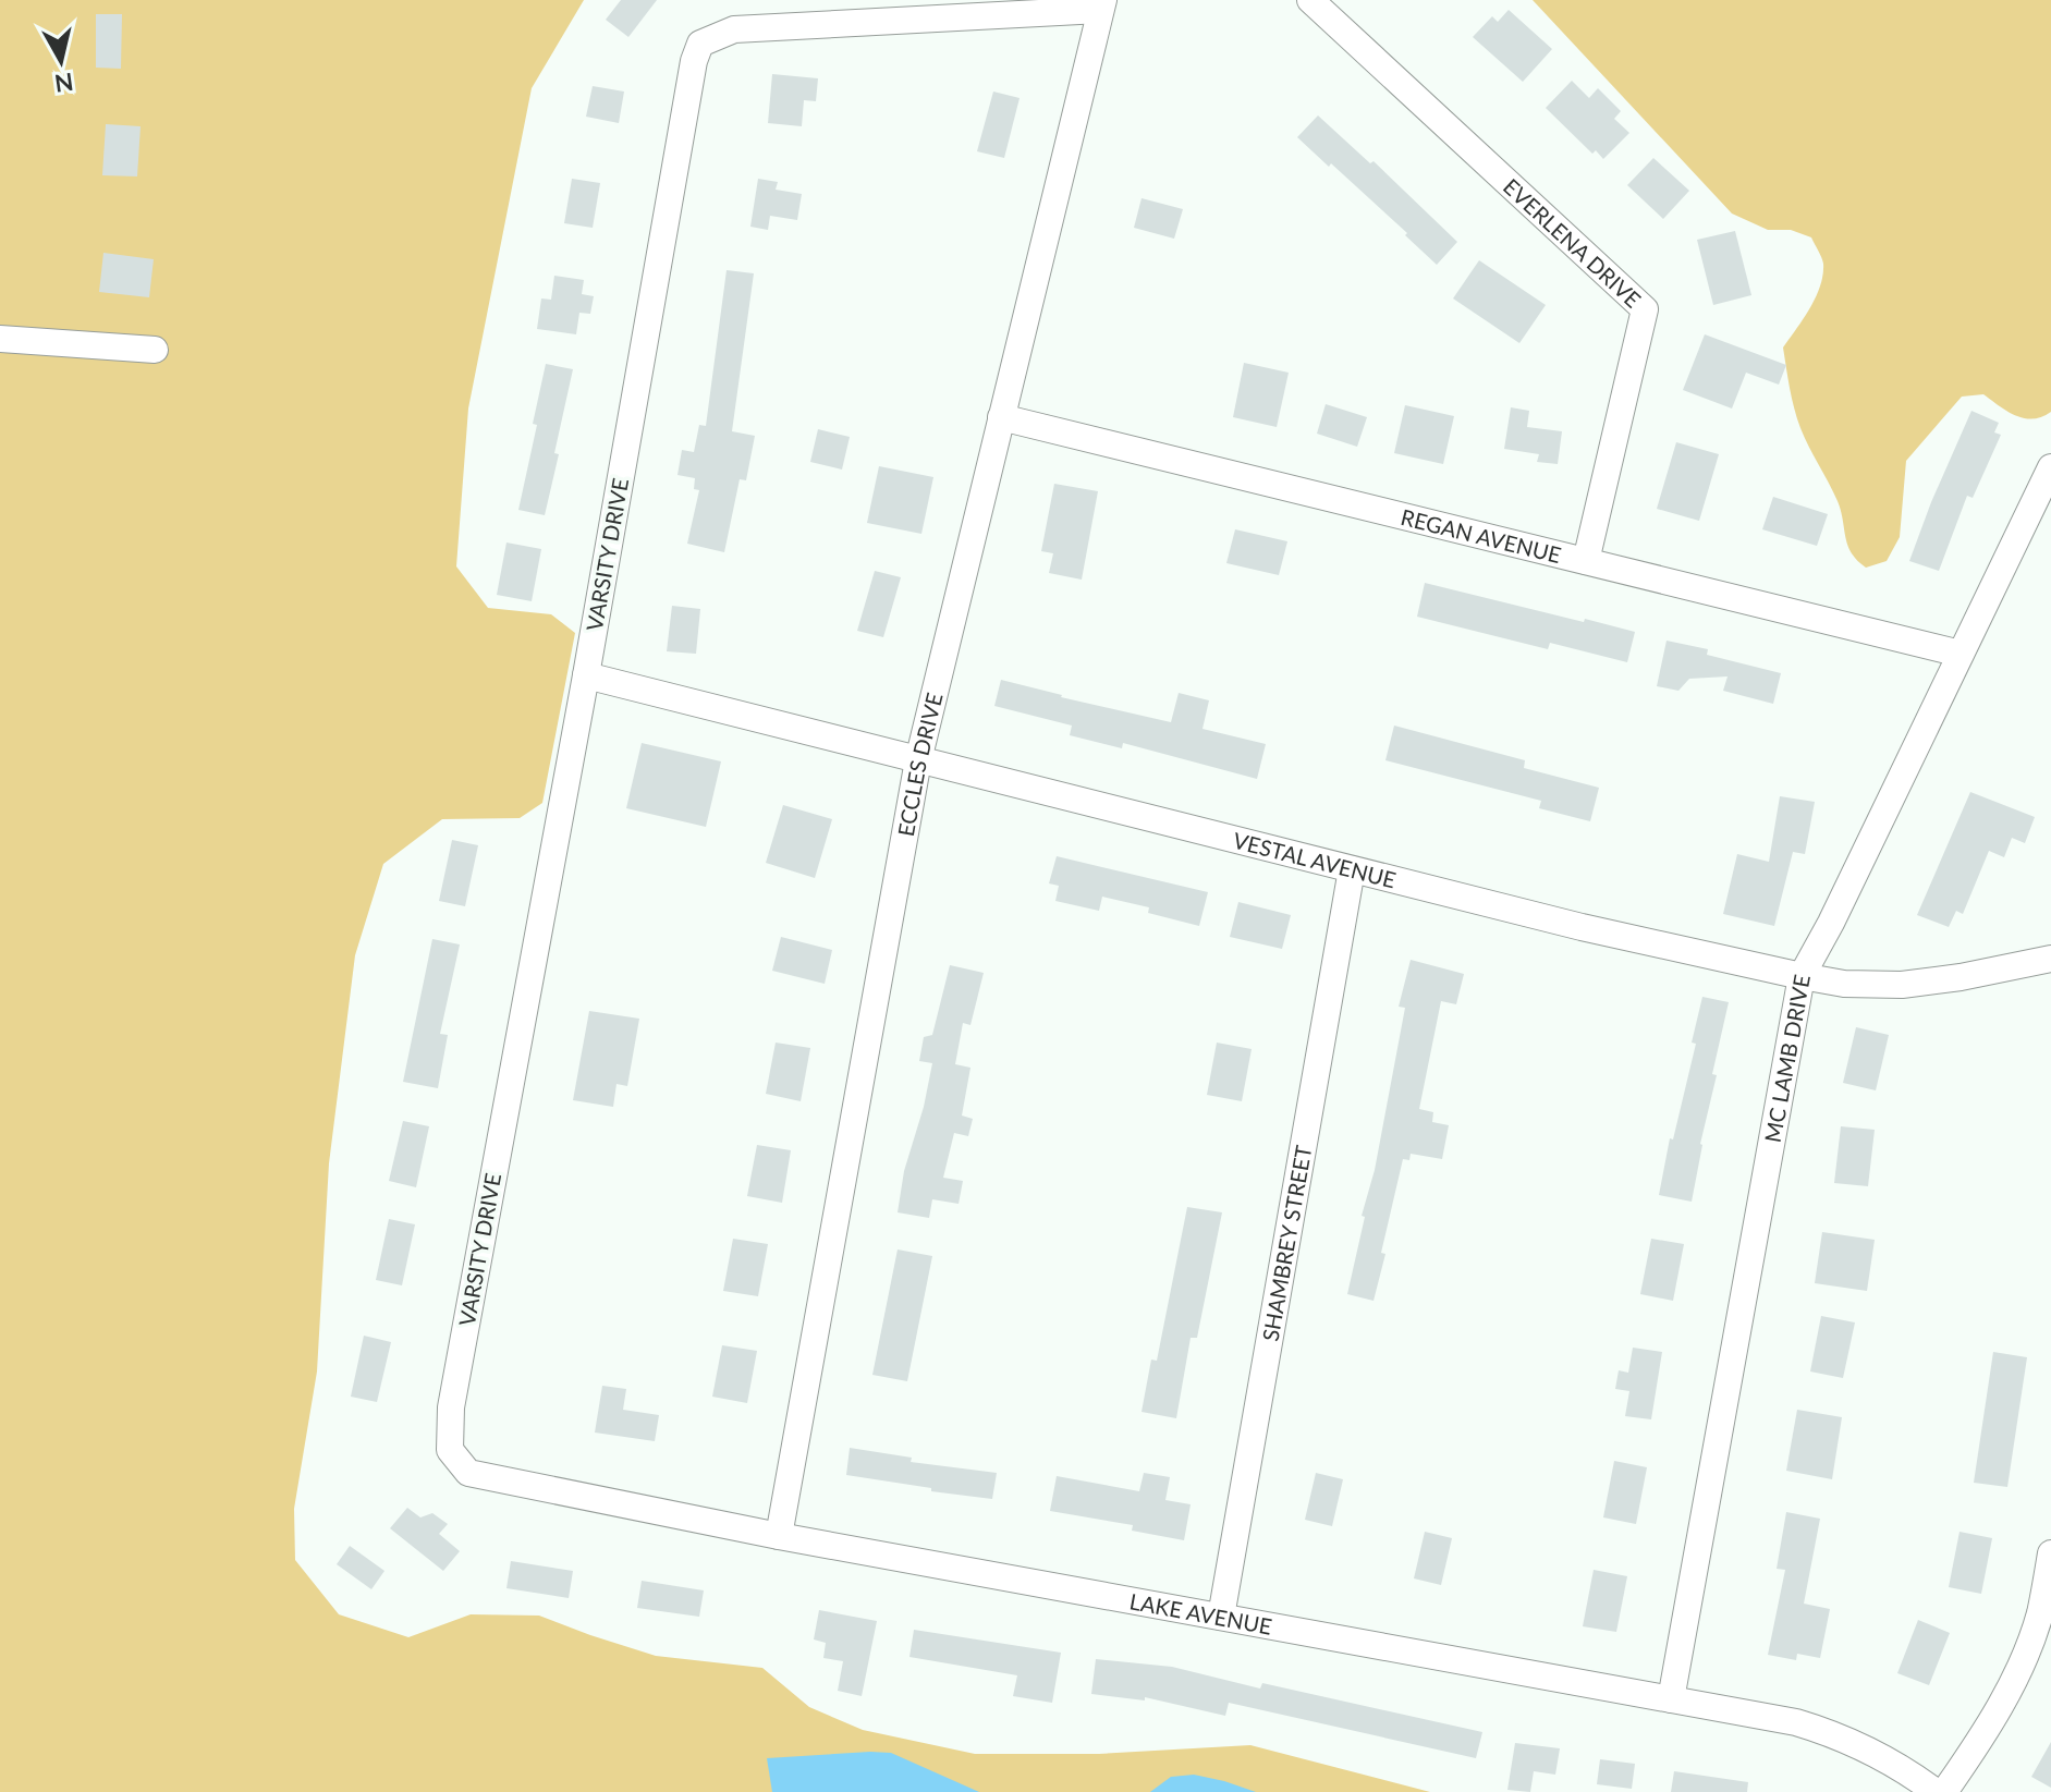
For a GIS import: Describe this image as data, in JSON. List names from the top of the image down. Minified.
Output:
{"streets":{"street":["EVERLENA DRIVE","REGAN AVENUE","VARSITY DRIVE","ECCLES DRIVE","VESTAL AVENUE","MC LAMB DRIVE","SHAMBREY STREET","LAKE AVENUE"]},"crossings":[["EVERLENA DRIVE","REGAN AVENUE"],["REGAN AVENUE","ECCLES DRIVE"],["REGAN AVENUE","MC LAMB DRIVE"],["VARSITY DRIVE","ECCLES DRIVE"],["VARSITY DRIVE","VESTAL AVENUE"],["VARSITY DRIVE","LAKE AVENUE"],["ECCLES DRIVE","VESTAL AVENUE"],["ECCLES DRIVE","LAKE AVENUE"],["VESTAL AVENUE","MC LAMB DRIVE"],["VESTAL AVENUE","SHAMBREY STREET"],["MC LAMB DRIVE","LAKE AVENUE"],["SHAMBREY STREET","LAKE AVENUE"]],"north":"bottom"}
